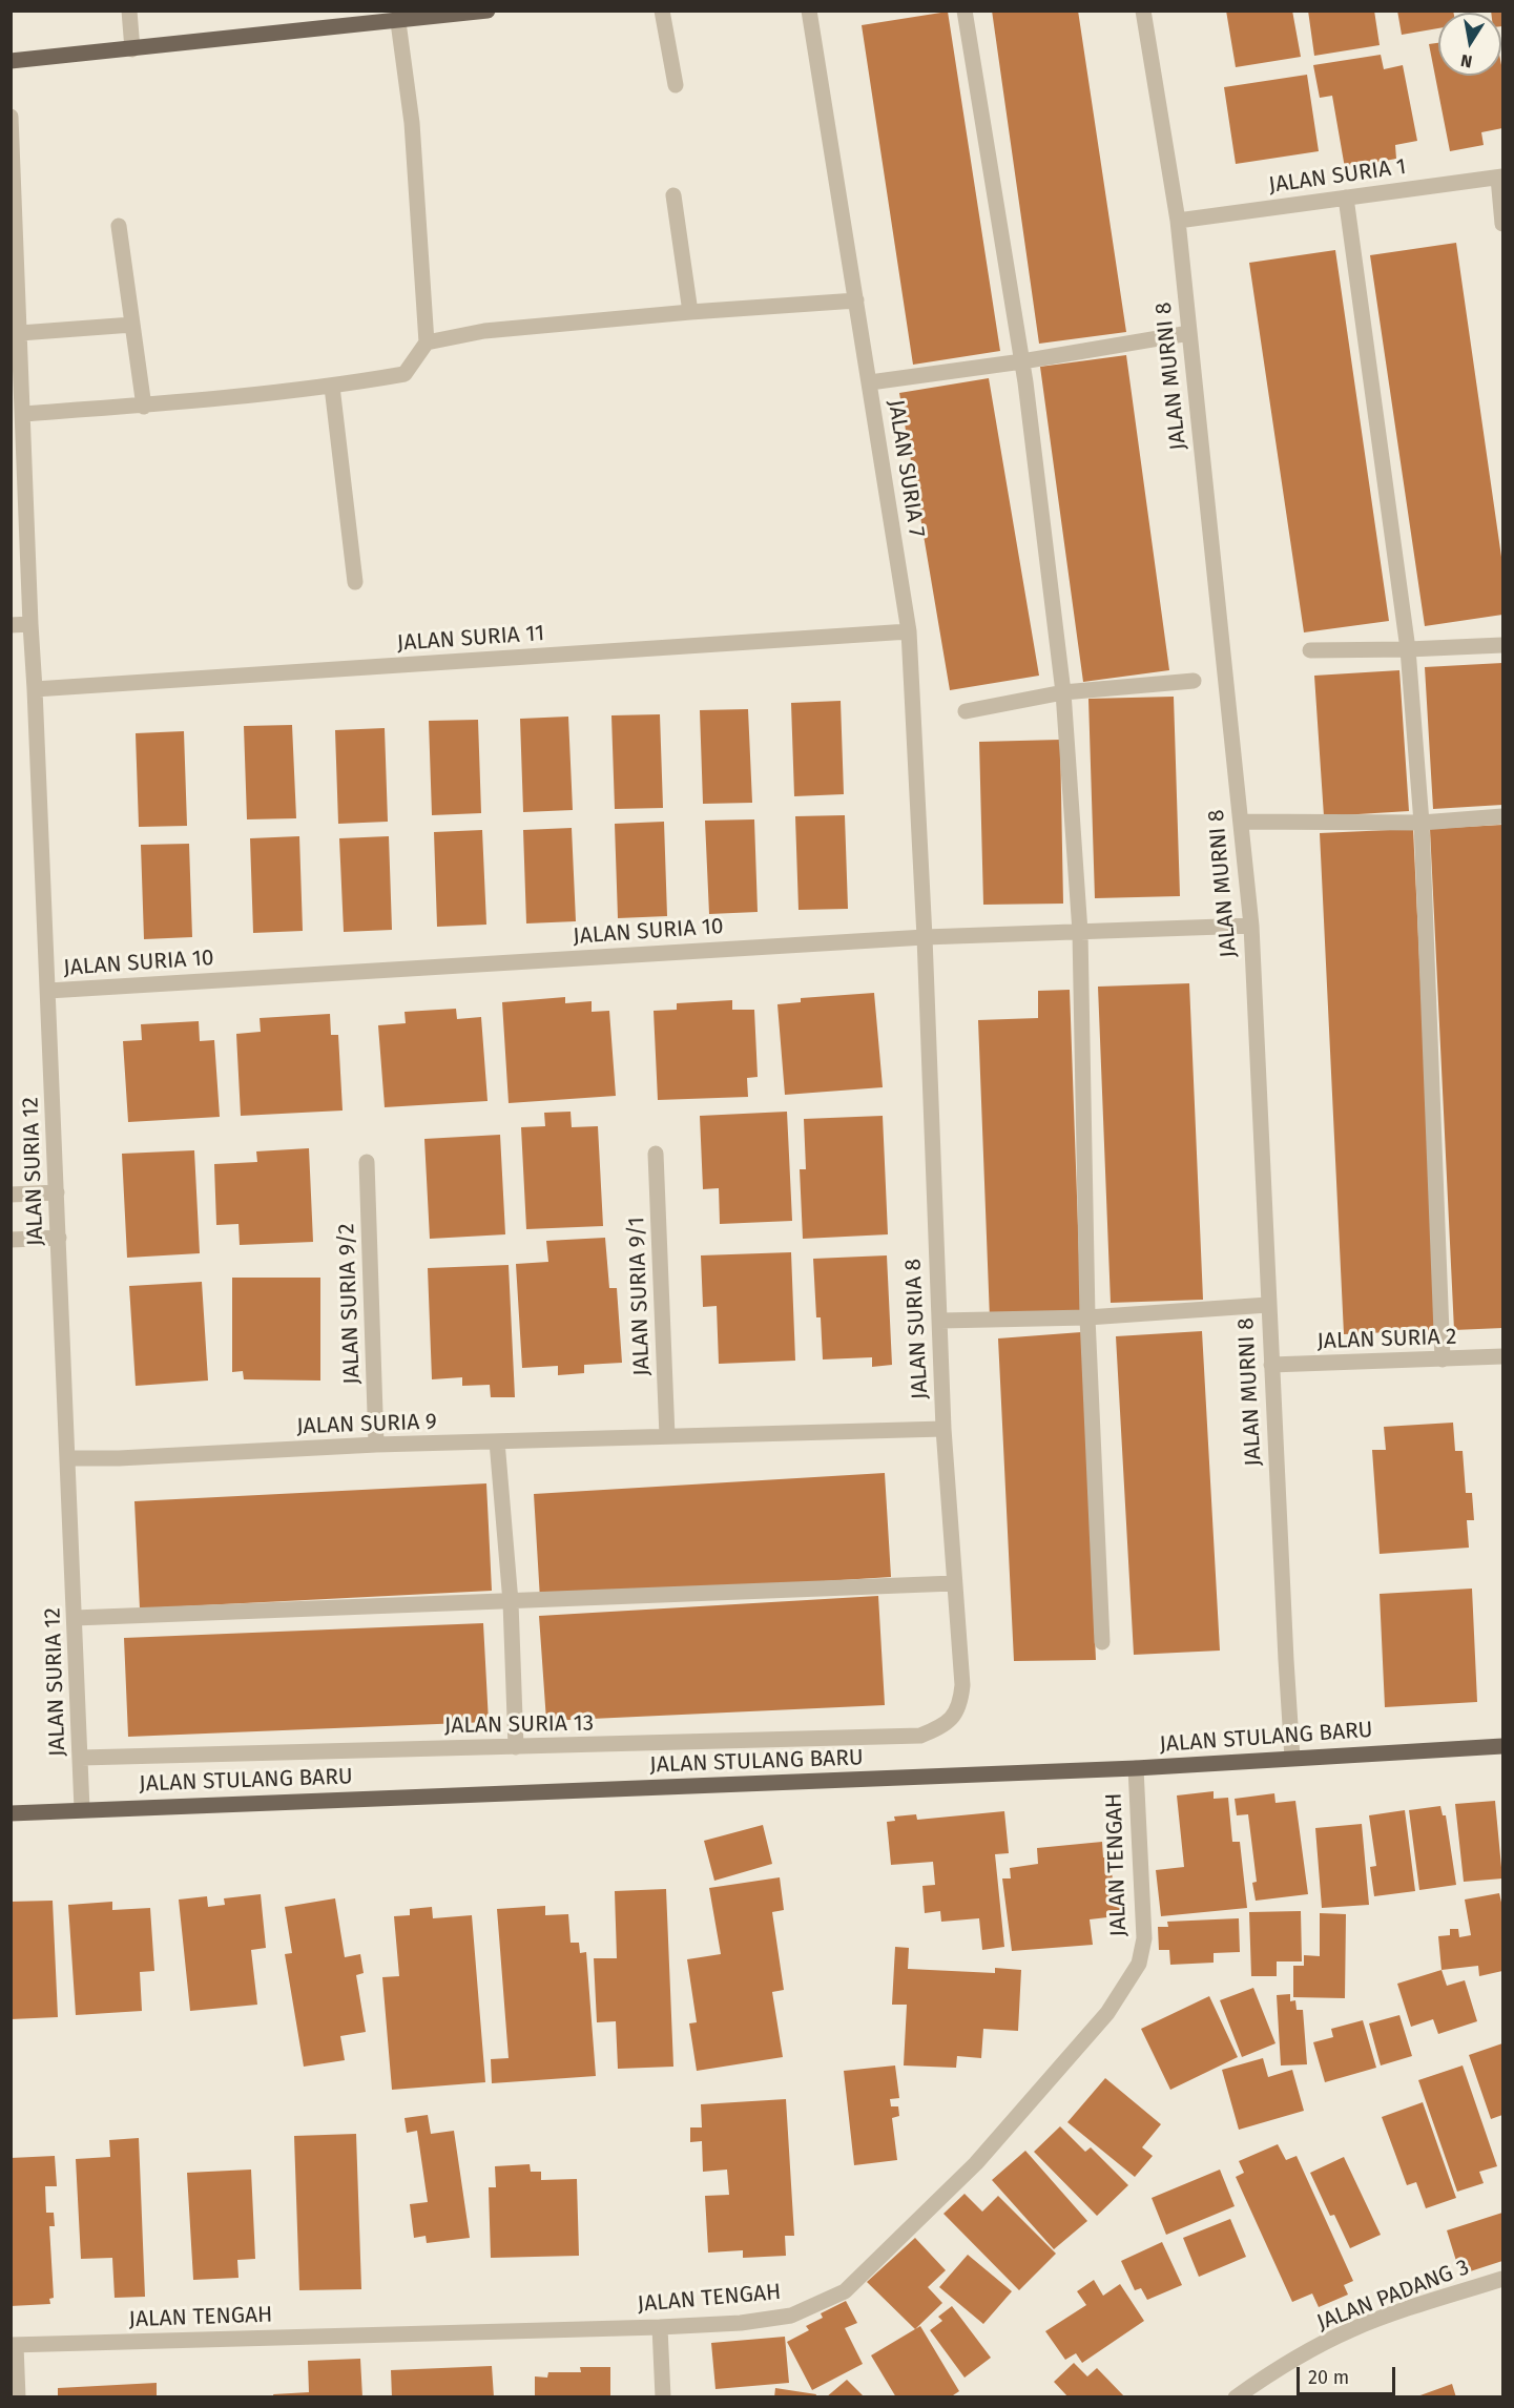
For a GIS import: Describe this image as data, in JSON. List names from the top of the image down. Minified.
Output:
{"streets":{"main road":["JALAN STULANG BARU"],"street":["JALAN SURIA 1","JALAN MURNI 8","JALAN SURIA 7","JALAN SURIA 11","JALAN SURIA 10","JALAN SURIA 12","JALAN SURIA 9/1","JALAN SURIA 9/2","JALAN SURIA 8","JALAN SURIA 2","JALAN SURIA 9","JALAN SURIA 13","JALAN TENGAH","JALAN PADANG 3"]},"crossings":[["JALAN SURIA 1","JALAN MURNI 8"],["JALAN MURNI 8","JALAN SURIA 10"],["JALAN MURNI 8","JALAN SURIA 2"],["JALAN MURNI 8","JALAN STULANG BARU"],["JALAN SURIA 7","JALAN SURIA 11"],["JALAN SURIA 7","JALAN SURIA 10"],["JALAN SURIA 7","JALAN SURIA 8"],["JALAN SURIA 11","JALAN SURIA 12"],["JALAN SURIA 10","JALAN SURIA 12"],["JALAN SURIA 10","JALAN SURIA 8"],["JALAN SURIA 12","JALAN SURIA 9"],["JALAN SURIA 12","JALAN SURIA 13"],["JALAN SURIA 12","JALAN STULANG BARU"],["JALAN SURIA 9/1","JALAN SURIA 9"],["JALAN SURIA 9/2","JALAN SURIA 9"],["JALAN SURIA 8","JALAN SURIA 9"],["JALAN SURIA 8","JALAN SURIA 13"],["JALAN STULANG BARU","JALAN TENGAH"]],"scale_bar":"20 m","north":"bottom"}
